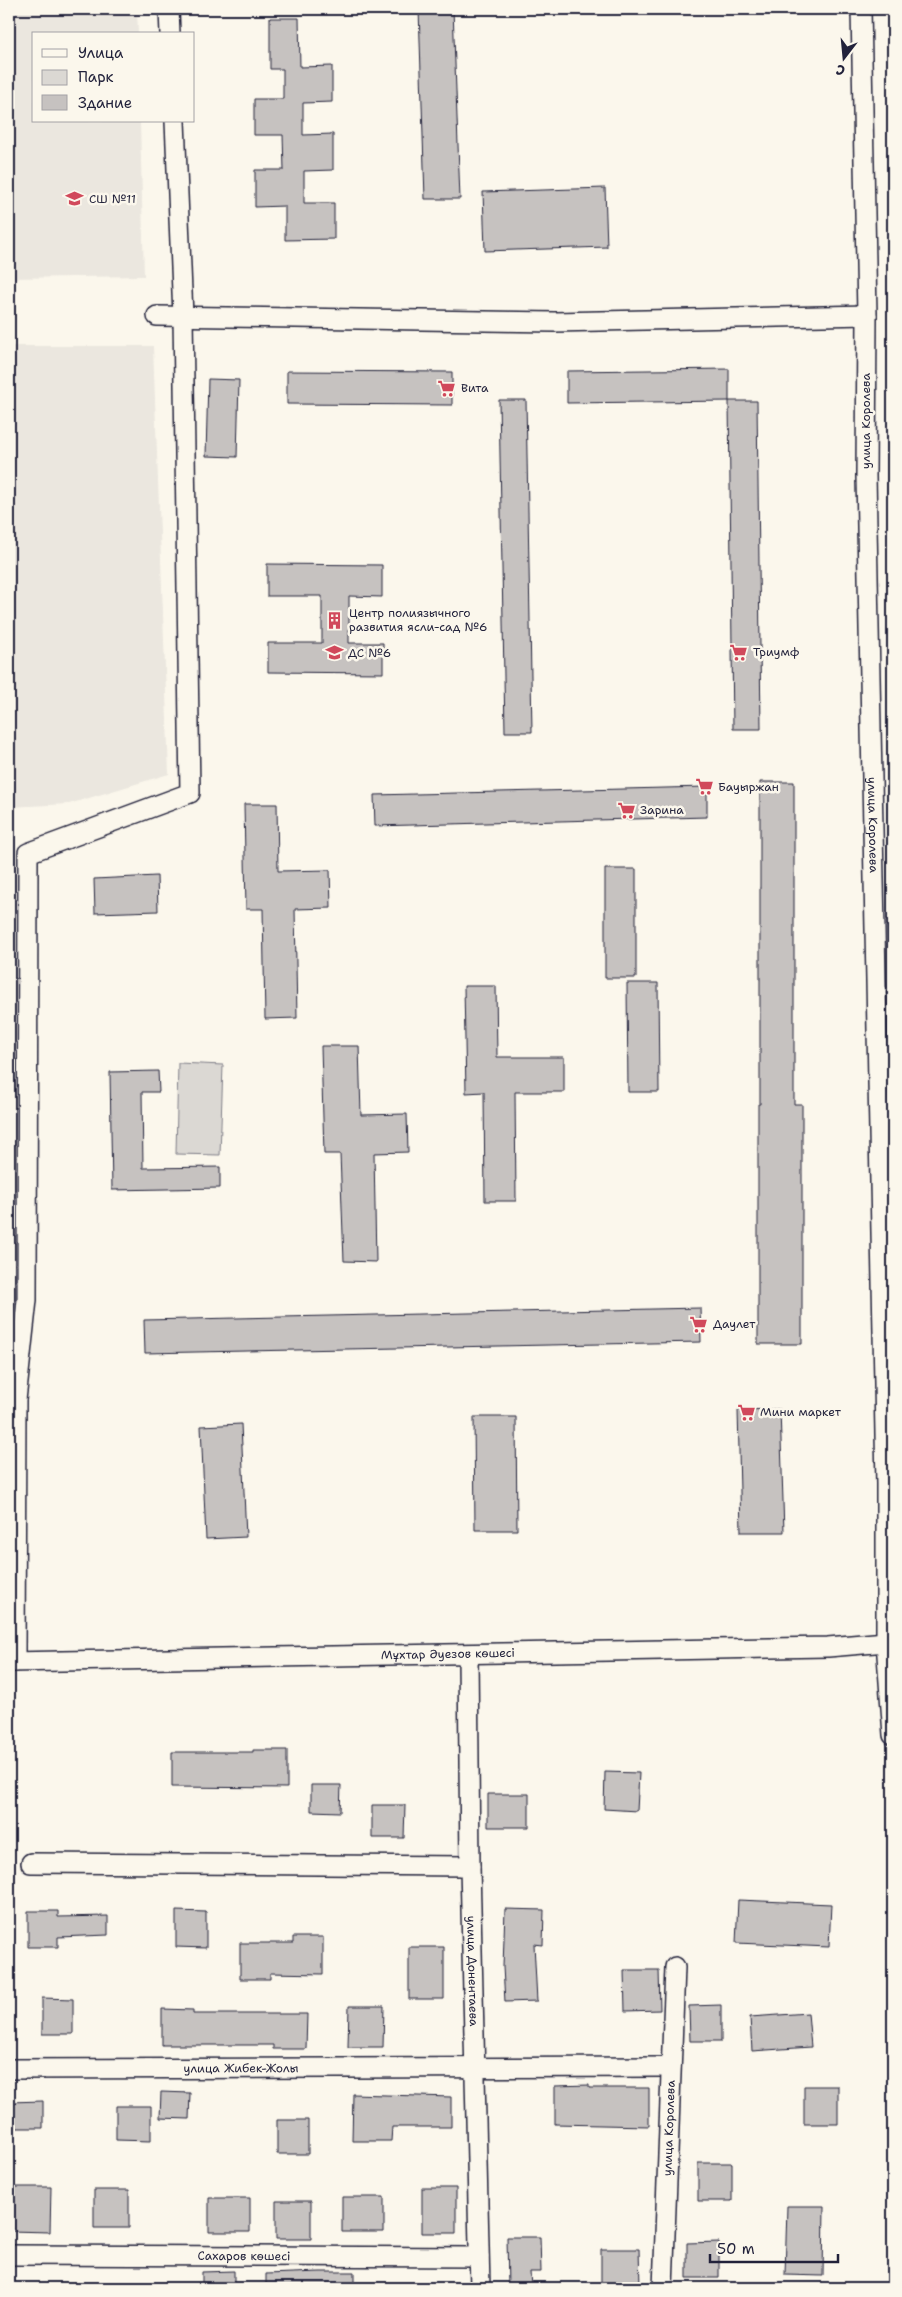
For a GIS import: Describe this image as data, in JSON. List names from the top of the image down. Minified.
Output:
{"streets":{"street":["улица Королева","Мұхтар Әуезов көшесі","улица Донентаева","улица Жибек-Жолы","Сахаров көшесі"]},"crossings":[["улица Королева","Мұхтар Әуезов көшесі"],["улица Королева","улица Жибек-Жолы"],["Мұхтар Әуезов көшесі","улица Донентаева"],["улица Донентаева","улица Жибек-Жолы"],["улица Донентаева","Сахаров көшесі"]],"places":{"school or university":["СШ №11","ДС №6"],"supermarket":["Вита","Триумф","Бауыржан","Зарина","Даулет","Мини маркет"],"building":["Центр полиязычного развития ясли-сад №6"]},"legend":["Улица","Парк","Здание"],"scale_bar":"50 m","north":"bottom"}
